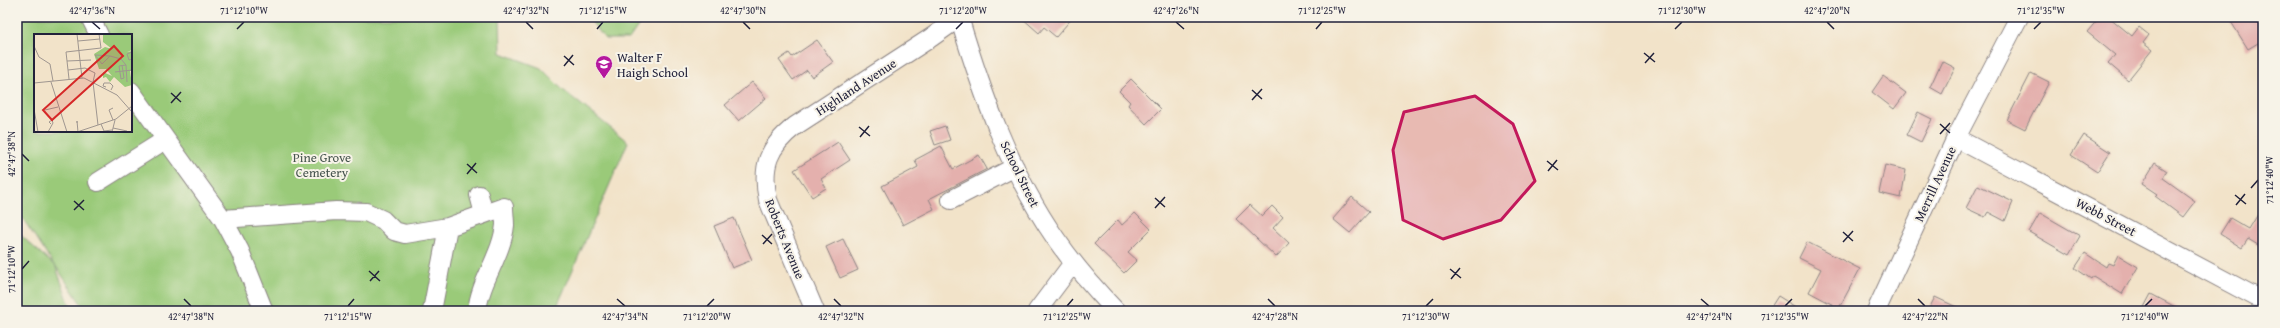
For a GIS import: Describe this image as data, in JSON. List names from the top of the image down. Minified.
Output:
{"streets":{"street":["Highland Avenue","School Street","Merrill Avenue","Webb Street","Roberts Avenue"]},"crossings":[["Highland Avenue","Roberts Avenue"],["Merrill Avenue","Webb Street"]],"parks":["Pine Grove Cemetery"],"places":{"school or university":["Walter F Haigh School"]},"coordinates":["42°47'36\"N","71°12'10\"W","42°47'32\"N","71°12'15\"W","42°47'30\"N","71°12'20\"W","42°47'26\"N","71°12'25\"W","71°12'30\"W","42°47'20\"N","71°12'35\"W","42°47'38\"N","71°12'40\"W","42°47'34\"N","42°47'28\"N","42°47'24\"N","42°47'22\"N"]}
